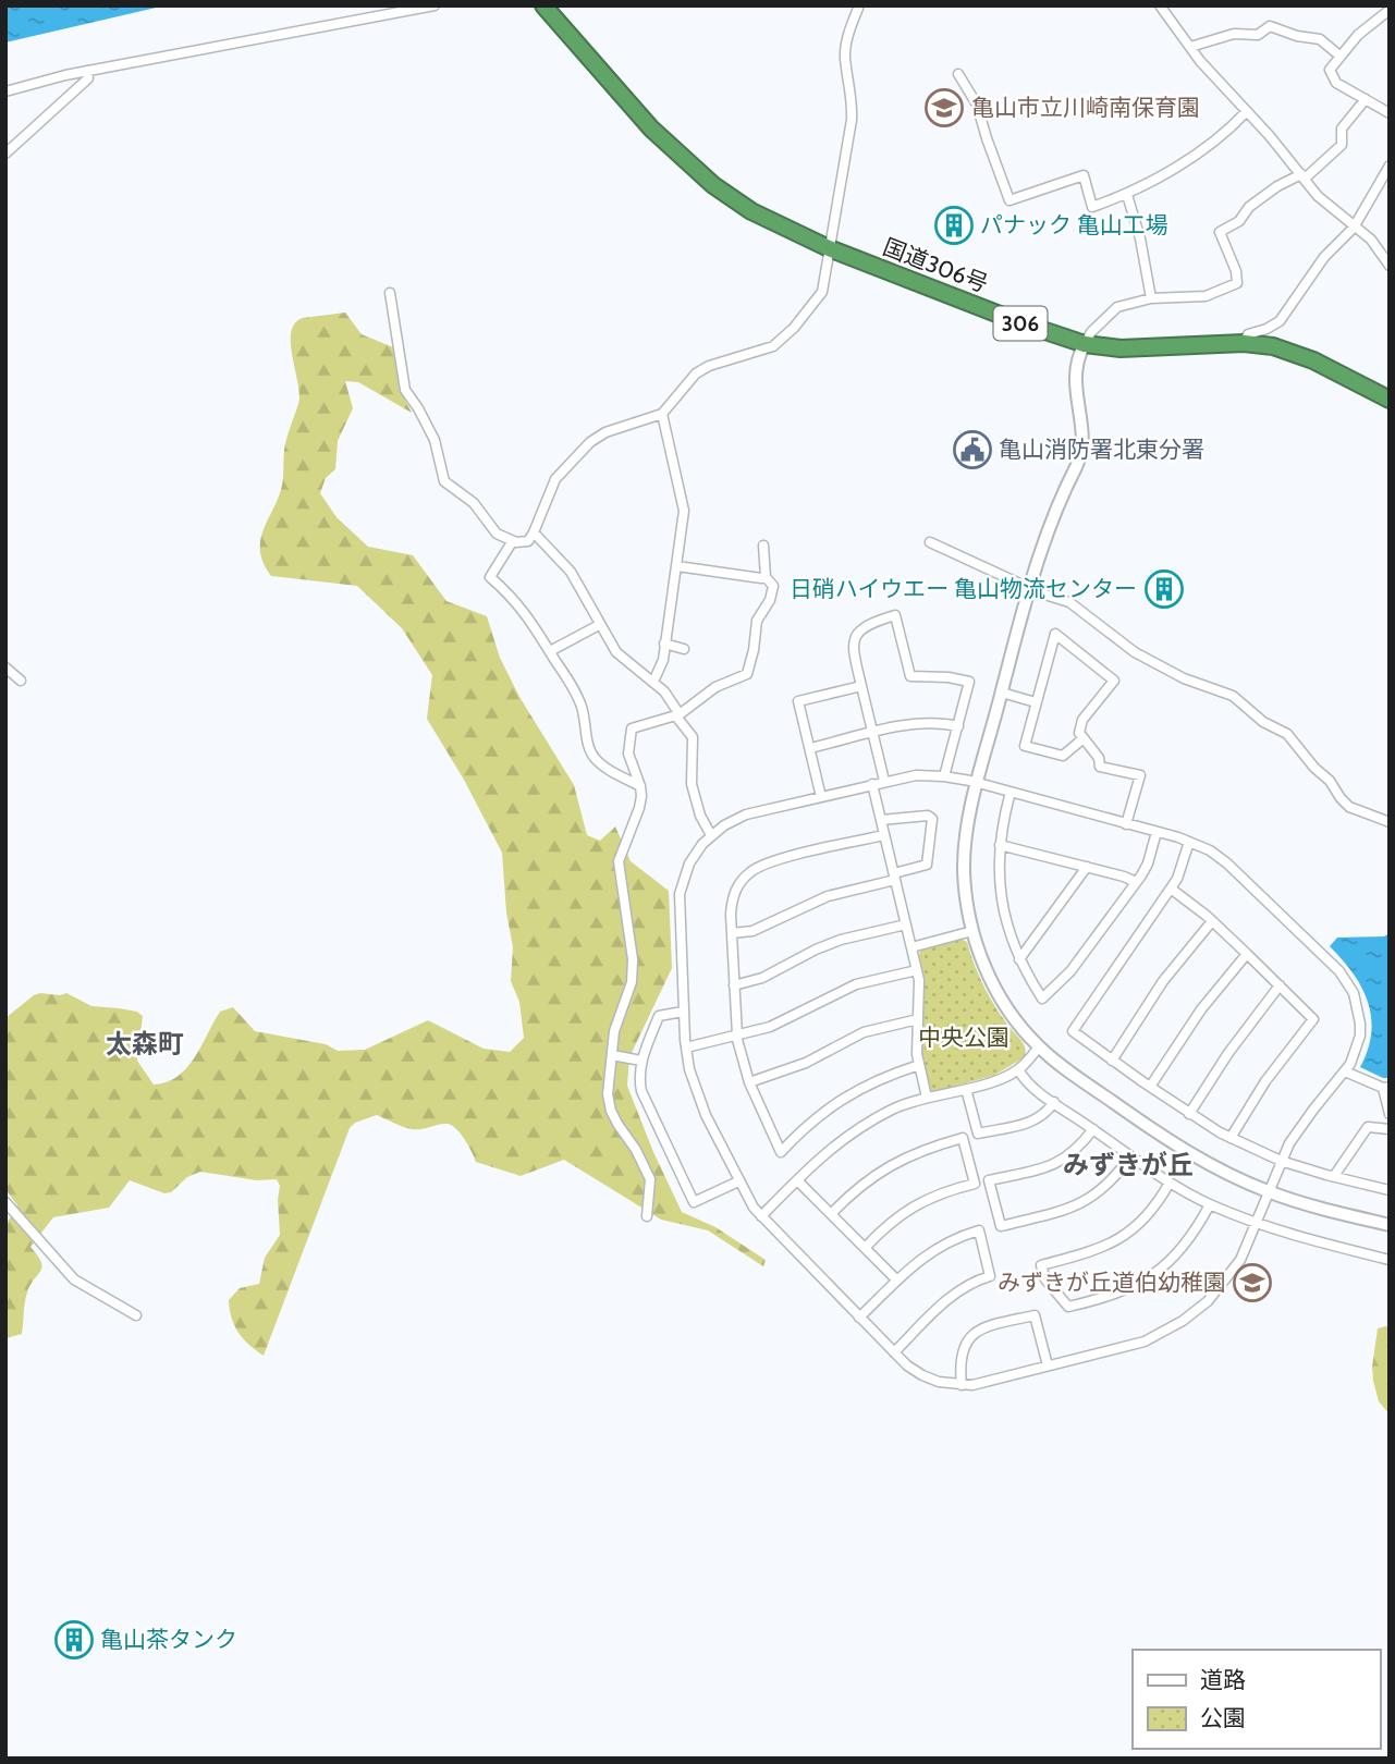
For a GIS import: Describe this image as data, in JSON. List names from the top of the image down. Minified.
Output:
{"streets":{"highway":["国道306号","306"]},"districts":["太森町","みずきが丘"],"parks":["中央公園"],"places":{"school or university":["亀山市立川崎南保育園","みずきが丘道伯幼稚園"],"building":["パナック 亀山工場","日硝ハイウエー 亀山物流センター","亀山茶タンク"],"public building":["亀山消防署北東分署"]},"legend":["道路","公園"]}
